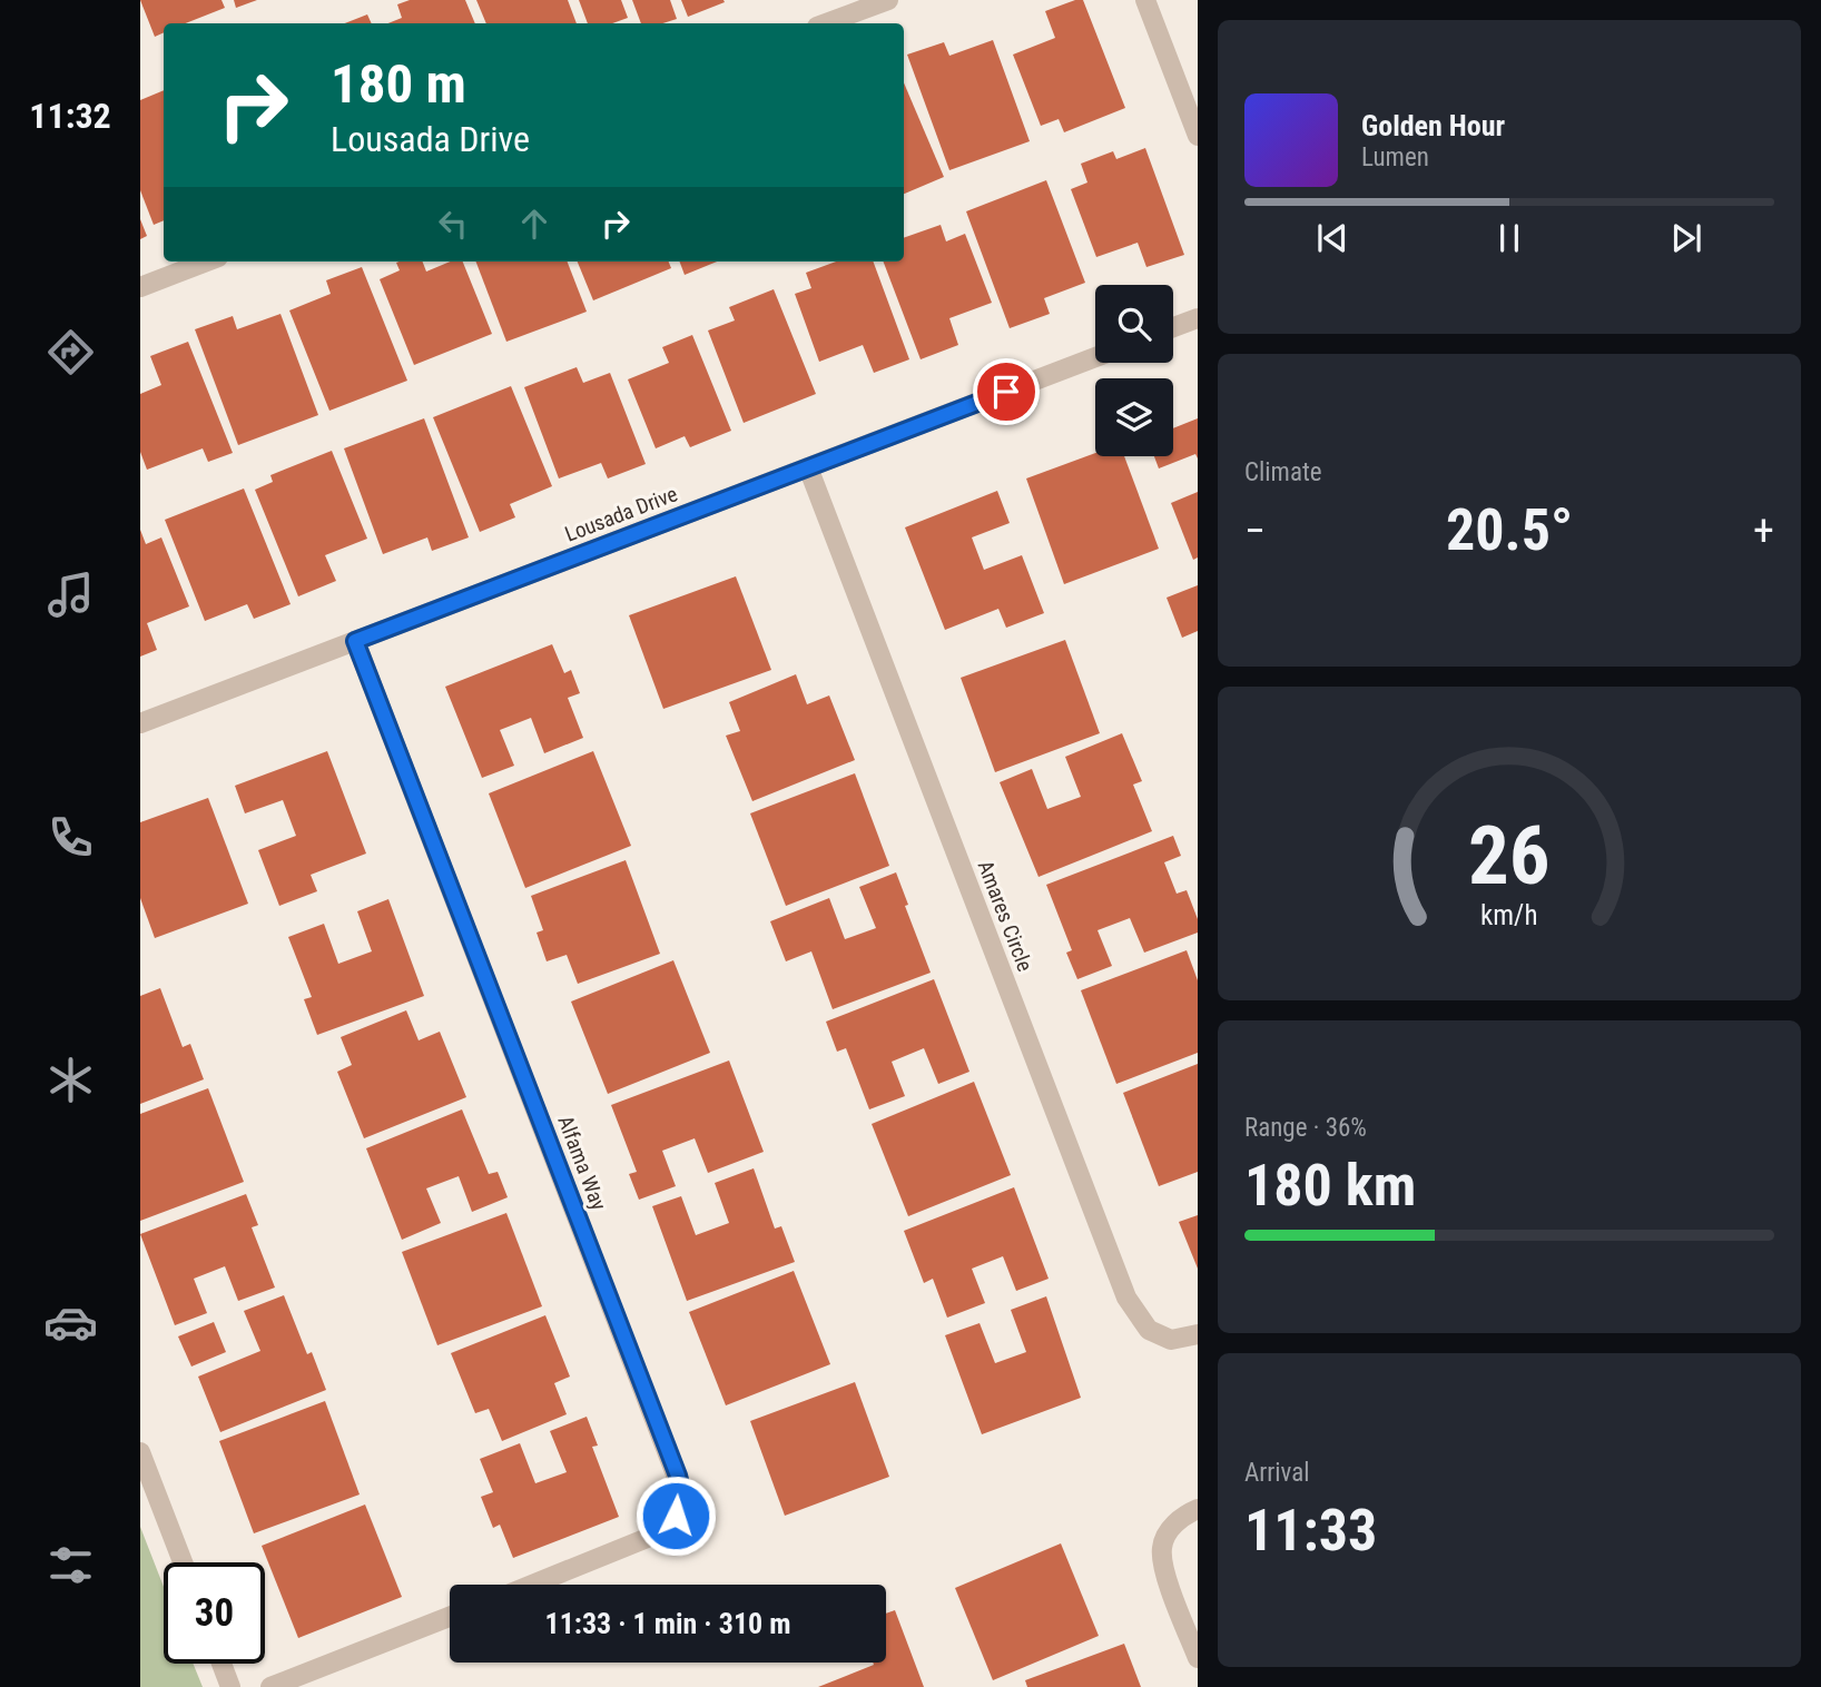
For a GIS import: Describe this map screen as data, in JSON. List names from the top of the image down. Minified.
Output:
{"streets":{"street":["Lousada Drive","Amares Circle","Alfama Way"]},"crossings":[["Lousada Drive","Amares Circle"],["Lousada Drive","Alfama Way"]],"page":{"tabs":"11:32","turn":["180 m","Lousada Drive"],"song":["Golden Hour","Lumen"],"tile":["Climate",["Range · 36%","180 km"],["Arrival","11:33"]],"heat":["−","20.5°","+"],"limit":"30","trip":"11:33 · 1 min · 310 m","gauge":["26","km/h"]}}
